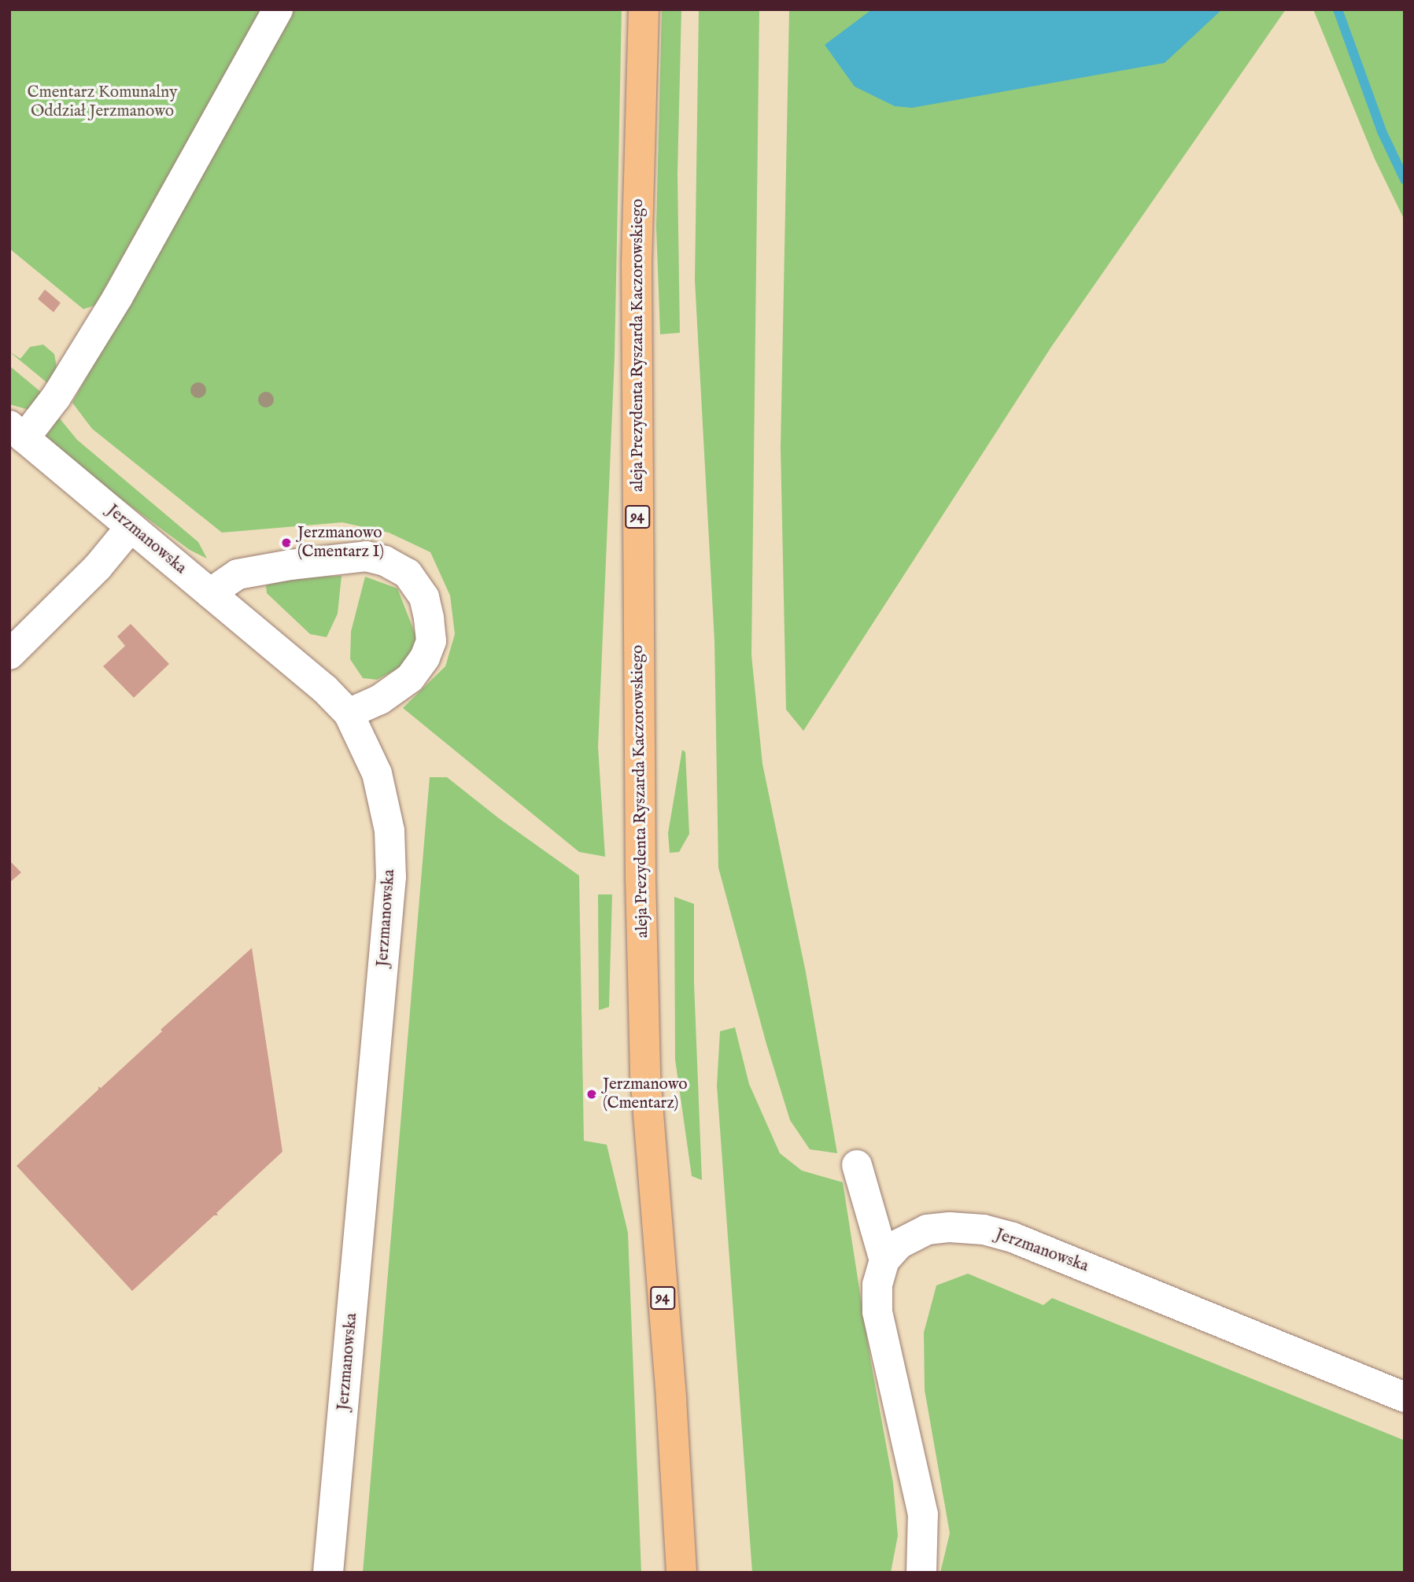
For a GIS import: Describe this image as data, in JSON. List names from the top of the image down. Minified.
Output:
{"streets":{"main road":["aleja Prezydenta Ryszarda Kaczorowskiego","94"],"street":["Jerzmanowska"]},"parks":["Cmentarz Komunalny Oddział Jerzmanowo"],"places":["Jerzmanowo (Cmentarz I)","Jerzmanowo (Cmentarz)"]}
